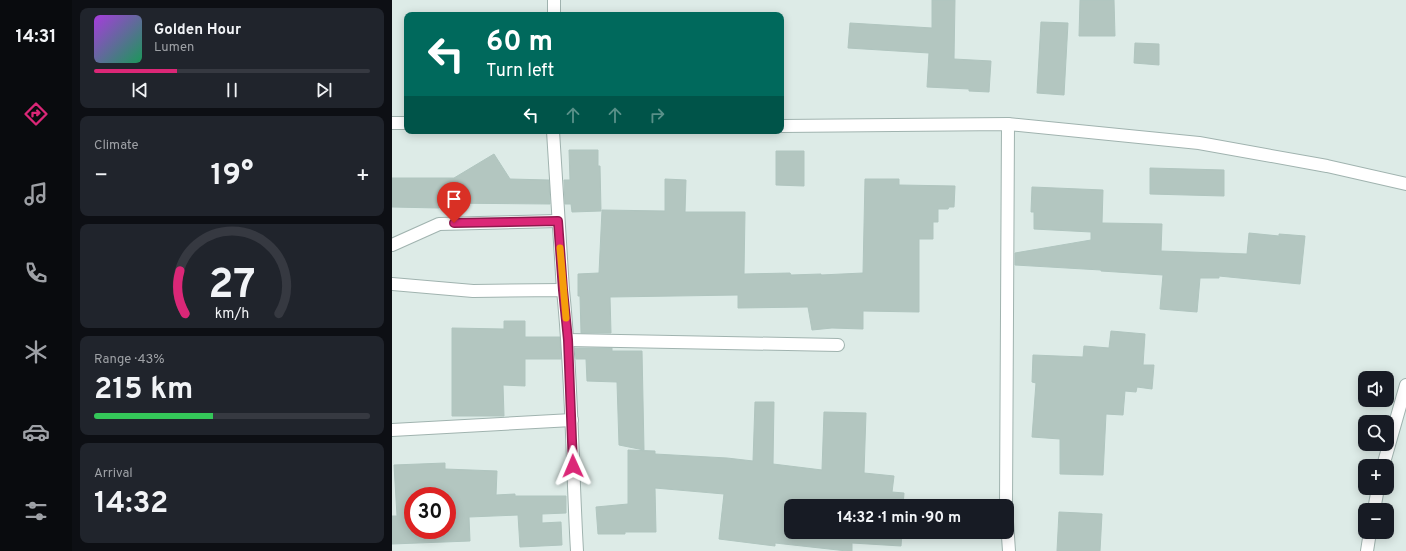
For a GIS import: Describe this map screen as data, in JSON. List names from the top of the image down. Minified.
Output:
{"page":{"tabs":"14:31","turn":["60 m","Turn left"],"song":["Golden Hour","Lumen"],"tile":["Climate",["Range · 43%","215 km"],["Arrival","14:32"]],"heat":["−","19°","+"],"map_buttons":["+","−"],"limit":"30","trip":"14:32 · 1 min · 90 m","gauge":["27","km/h"]}}
